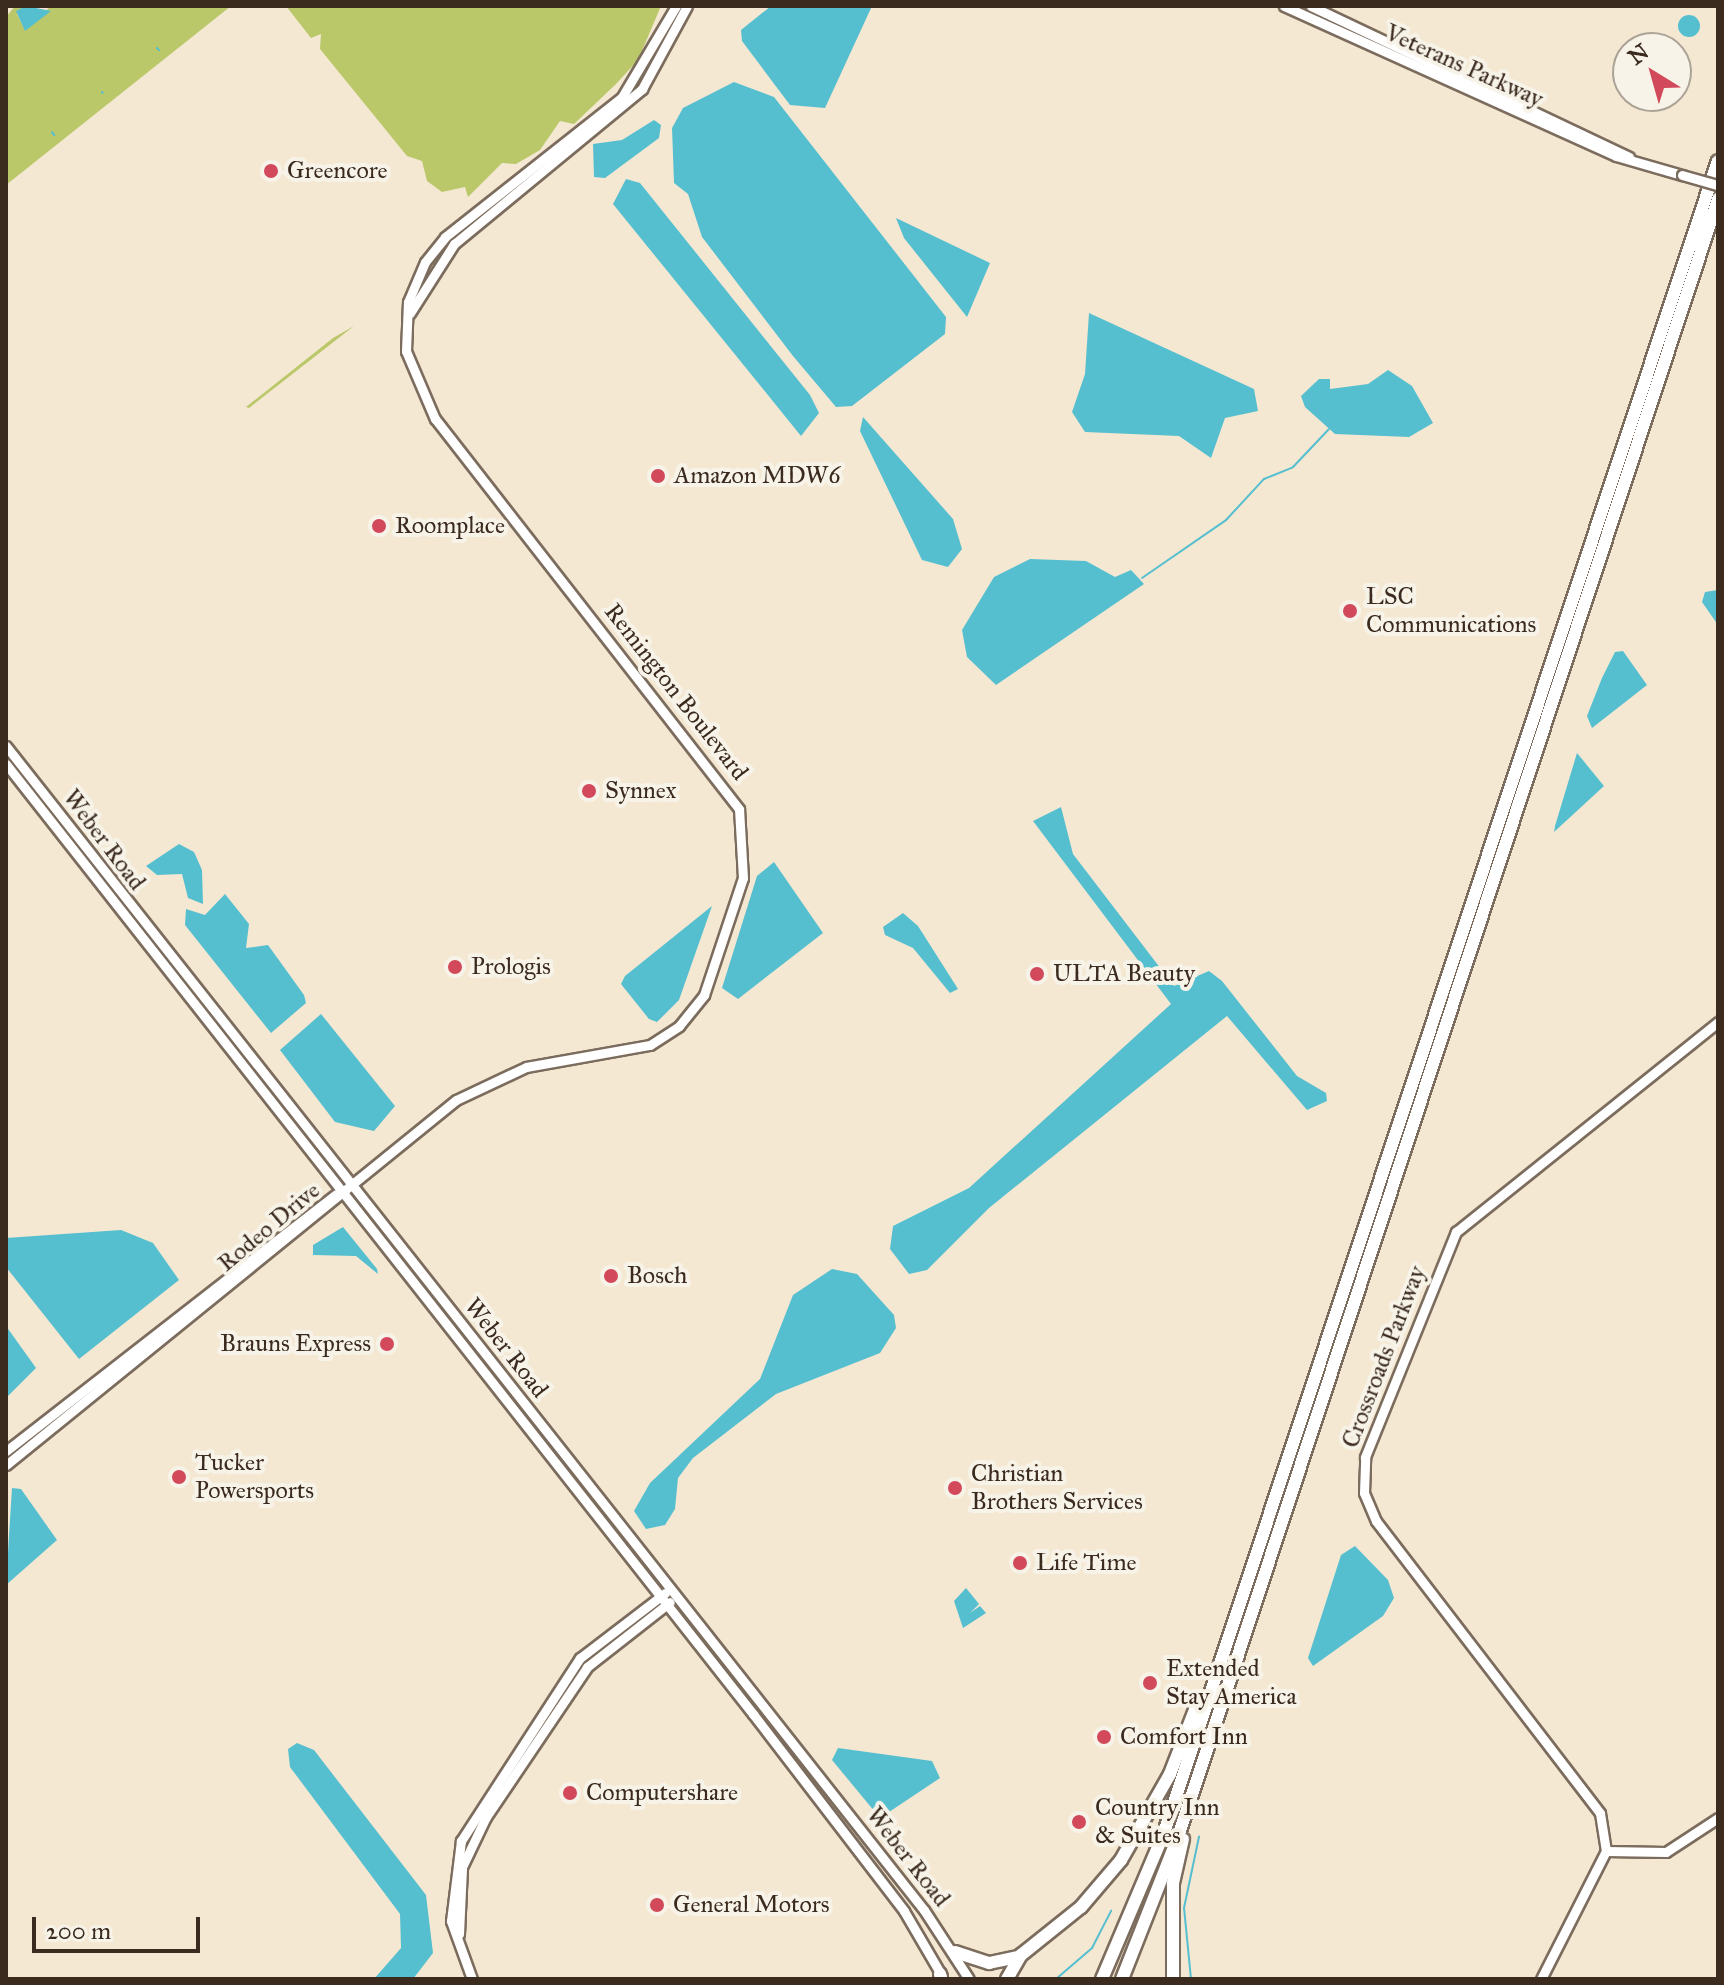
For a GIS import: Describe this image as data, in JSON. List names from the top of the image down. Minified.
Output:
{"streets":{"main road":["Veterans Parkway","Remington Boulevard","Weber Road","Rodeo Drive","Crossroads Parkway"]},"crossings":[["Remington Boulevard","Weber Road"],["Remington Boulevard","Rodeo Drive"],["Weber Road","Rodeo Drive"]],"places":["Greencore","Amazon MDW6","Roomplace","LSC Communications","Synnex","Prologis","ULTA Beauty","Bosch","Brauns Express","Tucker Powersports","Christian Brothers Services","Life Time","Extended Stay America","Comfort Inn","Computershare","Country Inn & Suites","General Motors"],"scale_bar":"200 m","north":"top left"}
